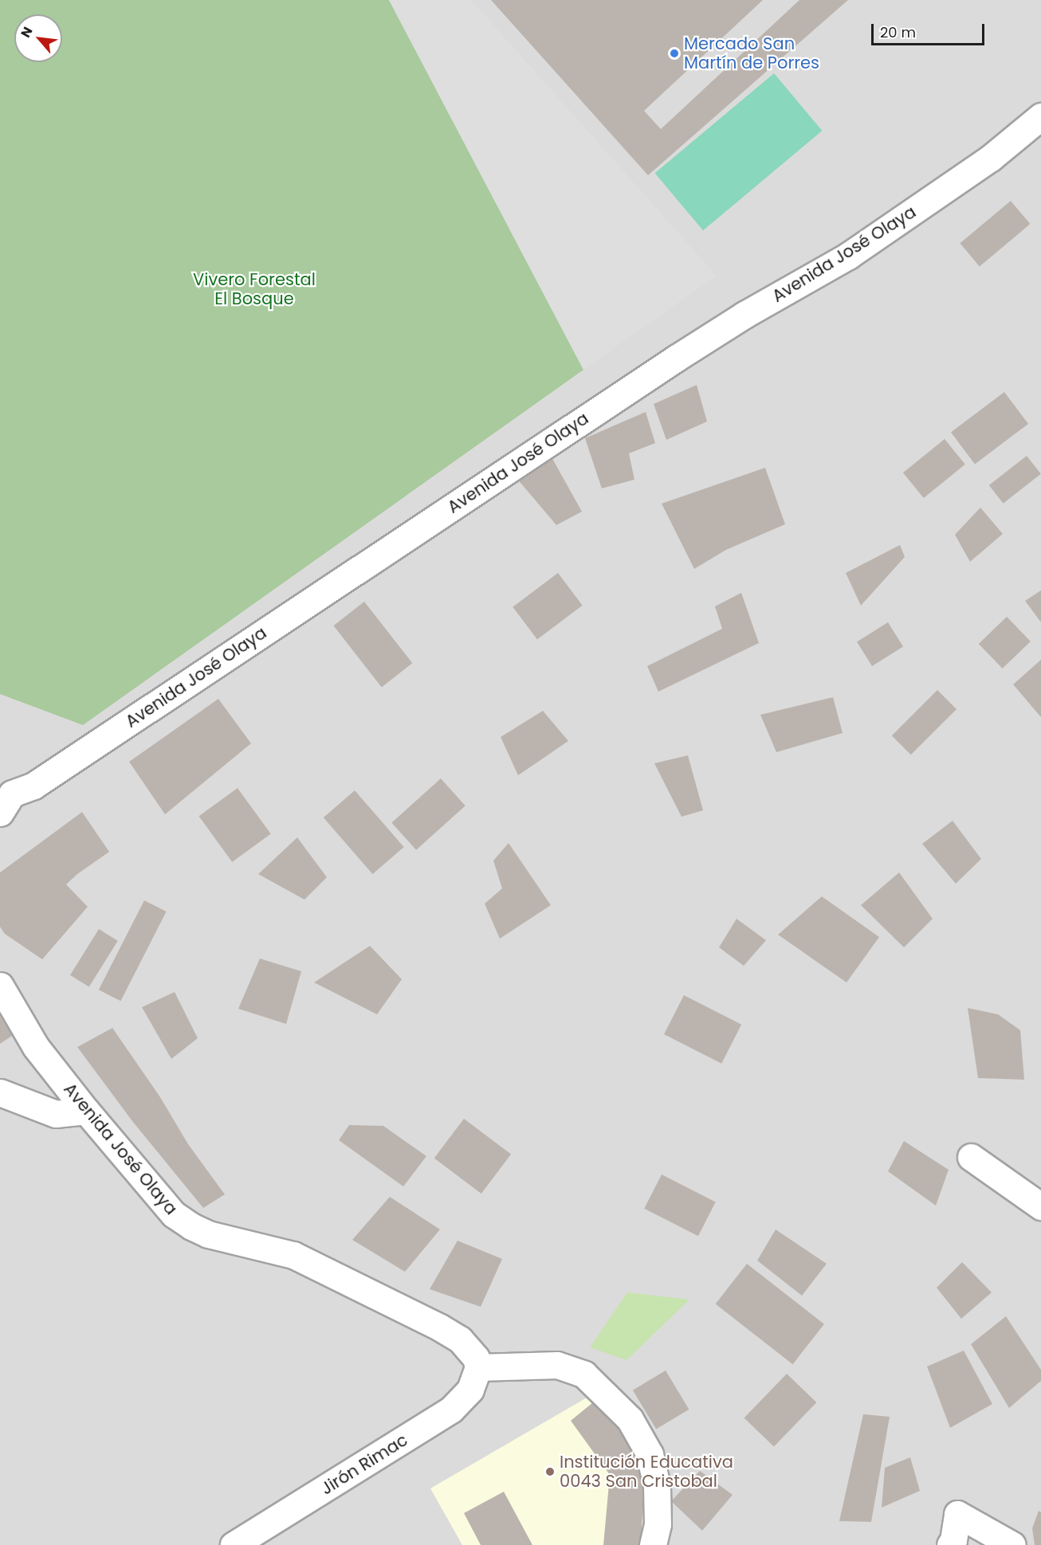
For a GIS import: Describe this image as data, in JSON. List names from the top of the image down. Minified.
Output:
{"streets":{"street":["Avenida José Olaya","Jirón Rimac"]},"crossings":[["Avenida José Olaya","Jirón Rimac"]],"parks":["Vivero Forestal El Bosque"],"places":["Mercado San Martín de Porres","Institución Educativa 0043 San Cristobal"],"scale_bar":"20 m","north":"top left"}
